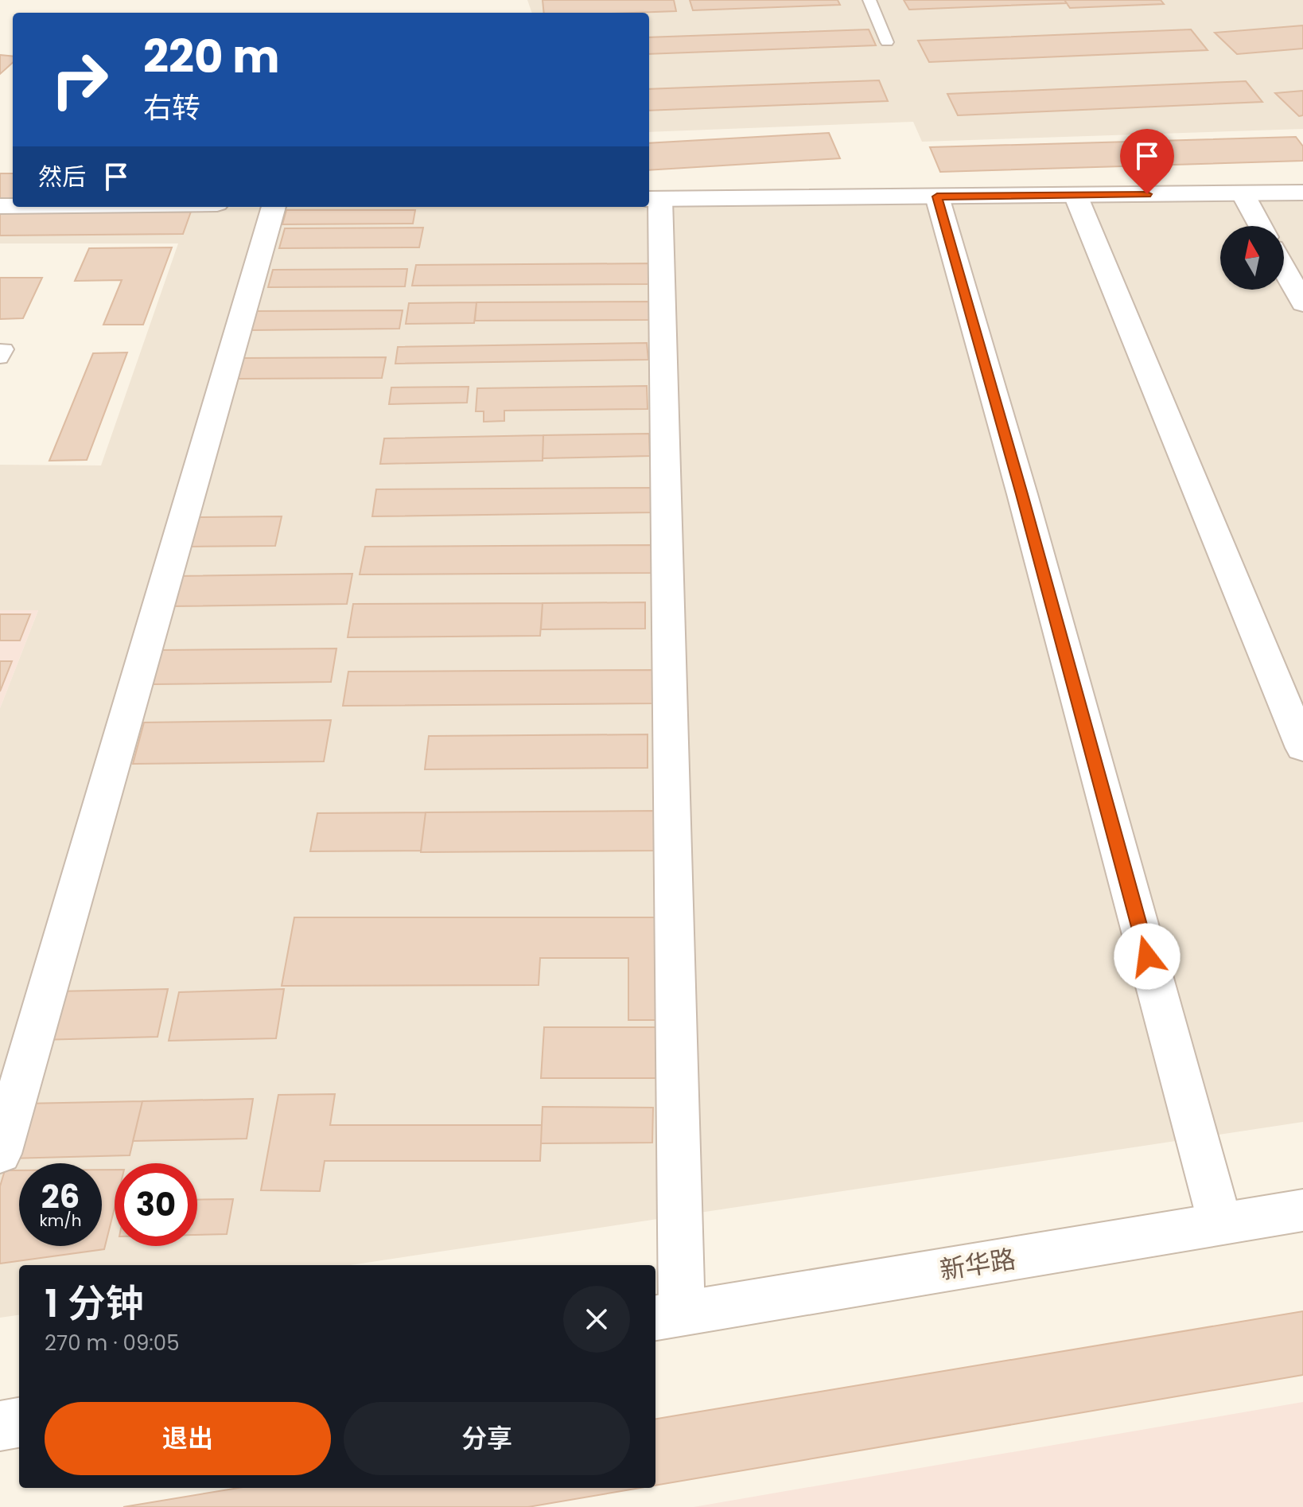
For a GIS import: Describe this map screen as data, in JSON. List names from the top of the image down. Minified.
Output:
{"streets":{"street":["新华路"]},"north":"top","page":{"turn":["220 m","右转"],"then":"然后","speed":"26 km/h","limit":"30","heading":["1 分钟","270 m · 09:05"],"buttons":["退出","分享"]}}
